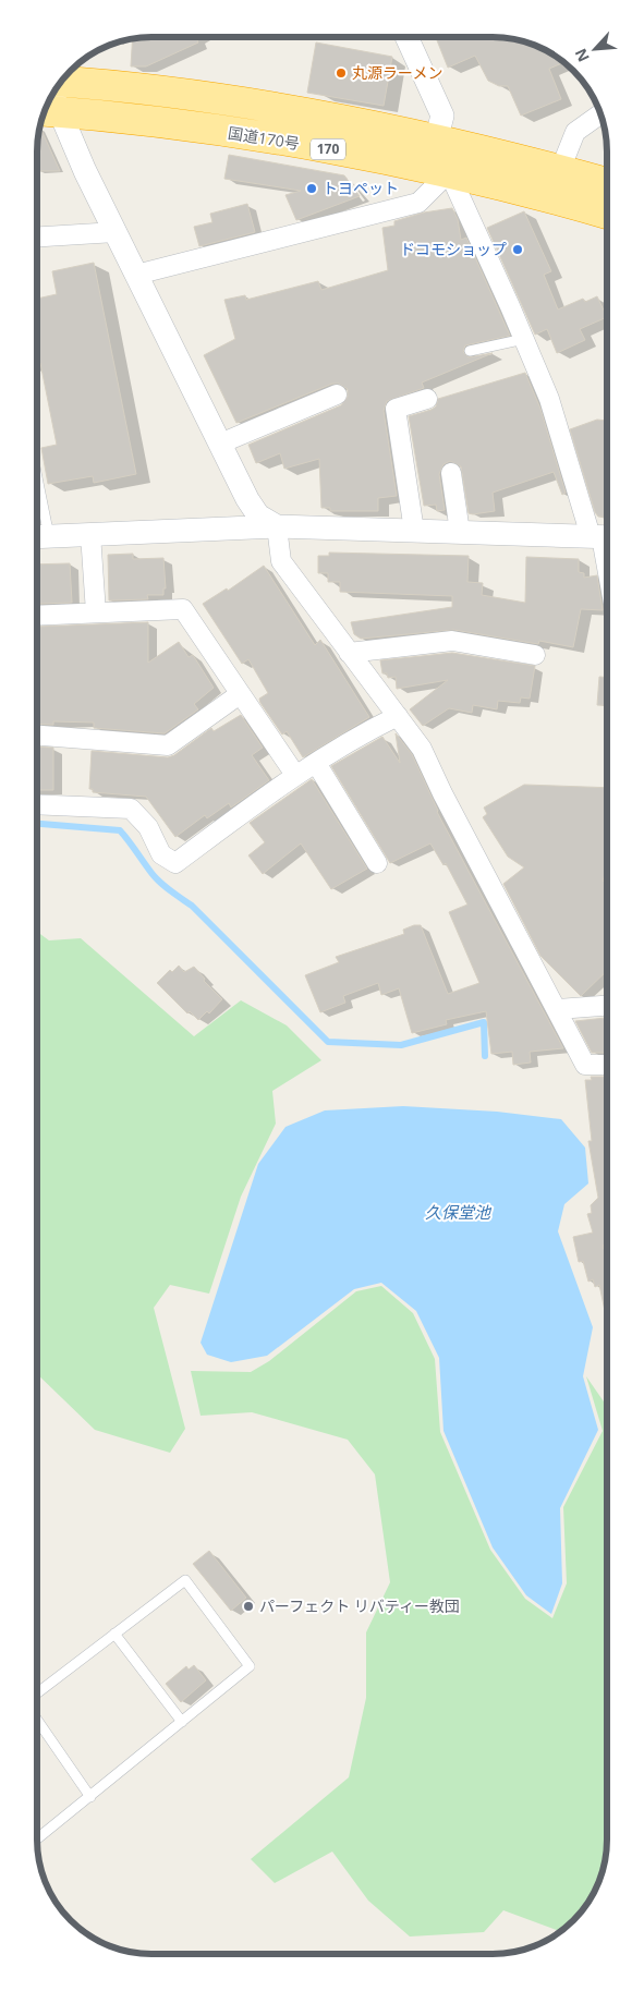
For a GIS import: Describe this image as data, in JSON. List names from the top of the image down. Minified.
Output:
{"streets":{"highway":["国道170号","170"]},"water":["久保堂池"],"places":["丸源ラーメン","トヨペット","ドコモショップ","パーフェクト リバティー教団"],"north":"bottom left"}
